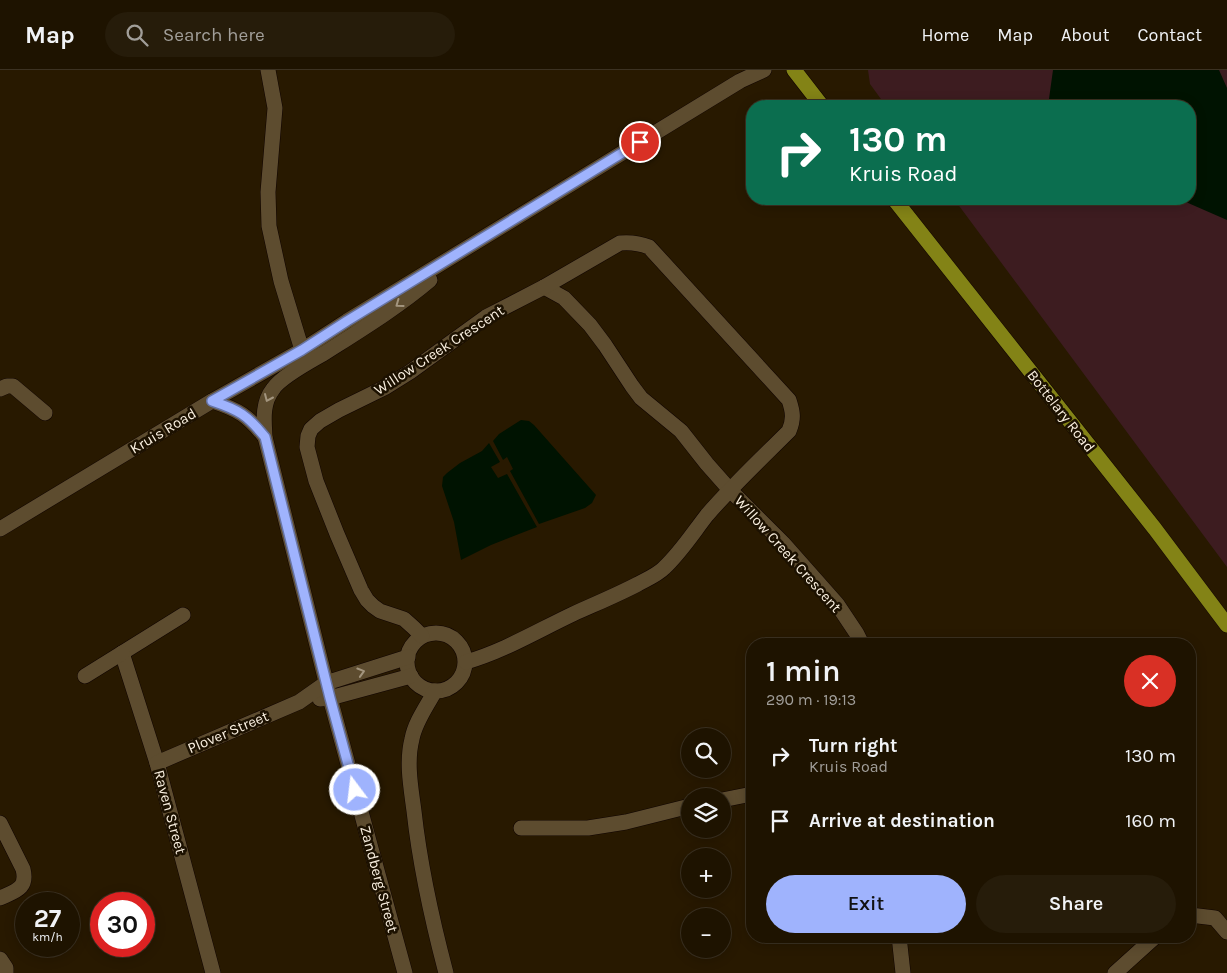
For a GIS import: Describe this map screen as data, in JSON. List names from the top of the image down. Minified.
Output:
{"streets":{"main road":["Bottelary Road"],"street":["Willow Creek Crescent","Kruis Road","Plover Street","Raven Street","Zandberg Street"]},"crossings":[["Kruis Road","Zandberg Street"],["Plover Street","Raven Street"],["Plover Street","Zandberg Street"]],"page":{"header":"Map","search":"Search here","nav":["Home","Map","About","Contact"],"turn":["130 m","Kruis Road"],"heading":["1 min","290 m · 19:13"],"list":[{"name":"Turn right","note":"Kruis Road","value":"130 m"},{"name":"Arrive at destination","value":"160 m"}],"map_buttons":["+","−"],"buttons":["Exit","Share"],"speed":"27 km/h","limit":"30"}}
